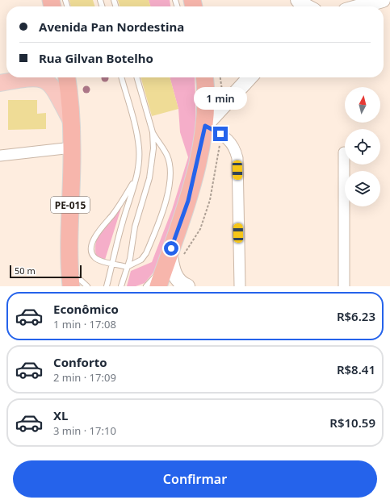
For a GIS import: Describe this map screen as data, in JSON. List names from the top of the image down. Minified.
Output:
{"streets":{"highway":["PE-015"]},"scale_bar":"50 m","north":"top","page":{"banner":["Avenida Pan Nordestina","Rua Gilvan Botelho"],"bubble":"1 min","scale":"50 m","list":[{"name":"Econômico","note":"1 min · 17:08","value":"R$6.23"},{"name":"Conforto","note":"2 min · 17:09","value":"R$8.41"},{"name":"XL","note":"3 min · 17:10","value":"R$10.59"}],"buttons":"Confirmar"}}
